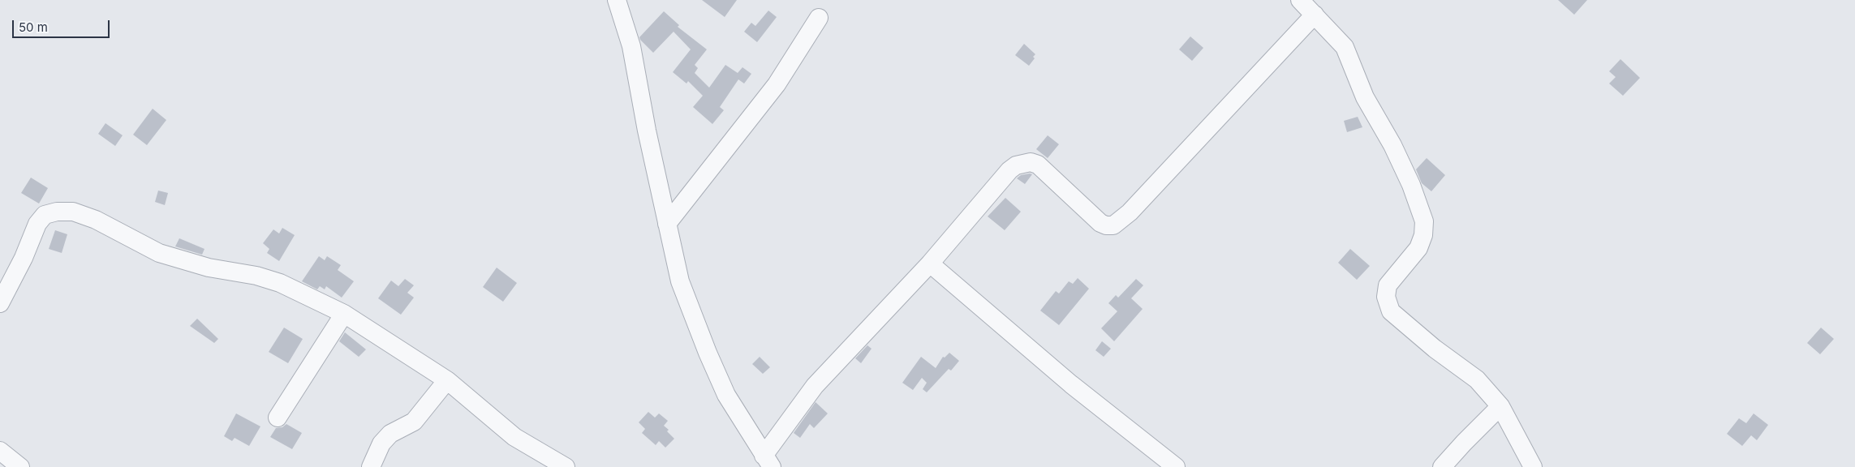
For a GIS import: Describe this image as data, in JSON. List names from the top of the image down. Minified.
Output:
{"scale_bar":"50 m"}
